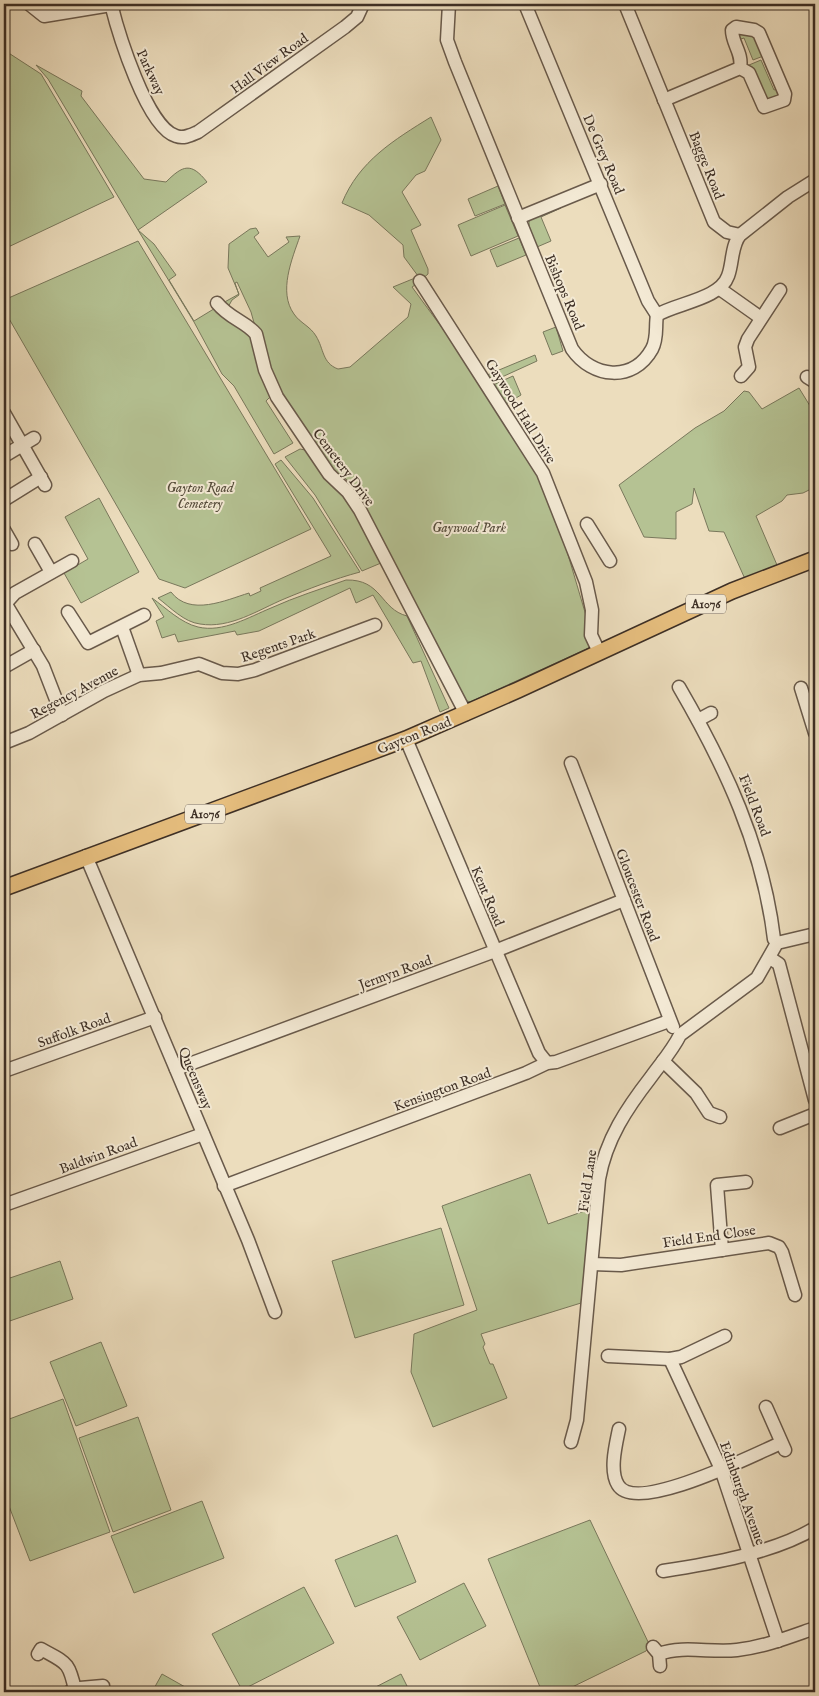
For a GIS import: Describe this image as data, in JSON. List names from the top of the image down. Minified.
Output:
{"streets":{"main road":["A1076","Gayton Road"],"street":["Hall View Road","Parkway","De Grey Road","Bagge Road","Bishops Road","Gaywood Hall Drive","Cemetery Drive","Regents Park","Regency Avenue","Field Road","Gloucester Road","Kent Road","Jermyn Road","Suffolk Road","Queensway","Kensington Road","Baldwin Road","Field Lane","Field End Close","Edinburgh Avenue"]},"crossings":[["Hall View Road","Parkway"],["De Grey Road","Bishops Road"],["Gaywood Hall Drive","Gayton Road"],["Cemetery Drive","Gayton Road"],["Regents Park","Regency Avenue"],["Gayton Road","Kent Road"],["Gayton Road","Queensway"],["Field Road","Field Lane"],["Gloucester Road","Jermyn Road"],["Gloucester Road","Kensington Road"],["Gloucester Road","Field Lane"],["Kent Road","Jermyn Road"],["Kent Road","Kensington Road"],["Jermyn Road","Queensway"],["Suffolk Road","Queensway"],["Queensway","Kensington Road"],["Queensway","Baldwin Road"],["Field Lane","Field End Close"]],"parks":["Gayton Road Cemetery","Gaywood Park"]}
